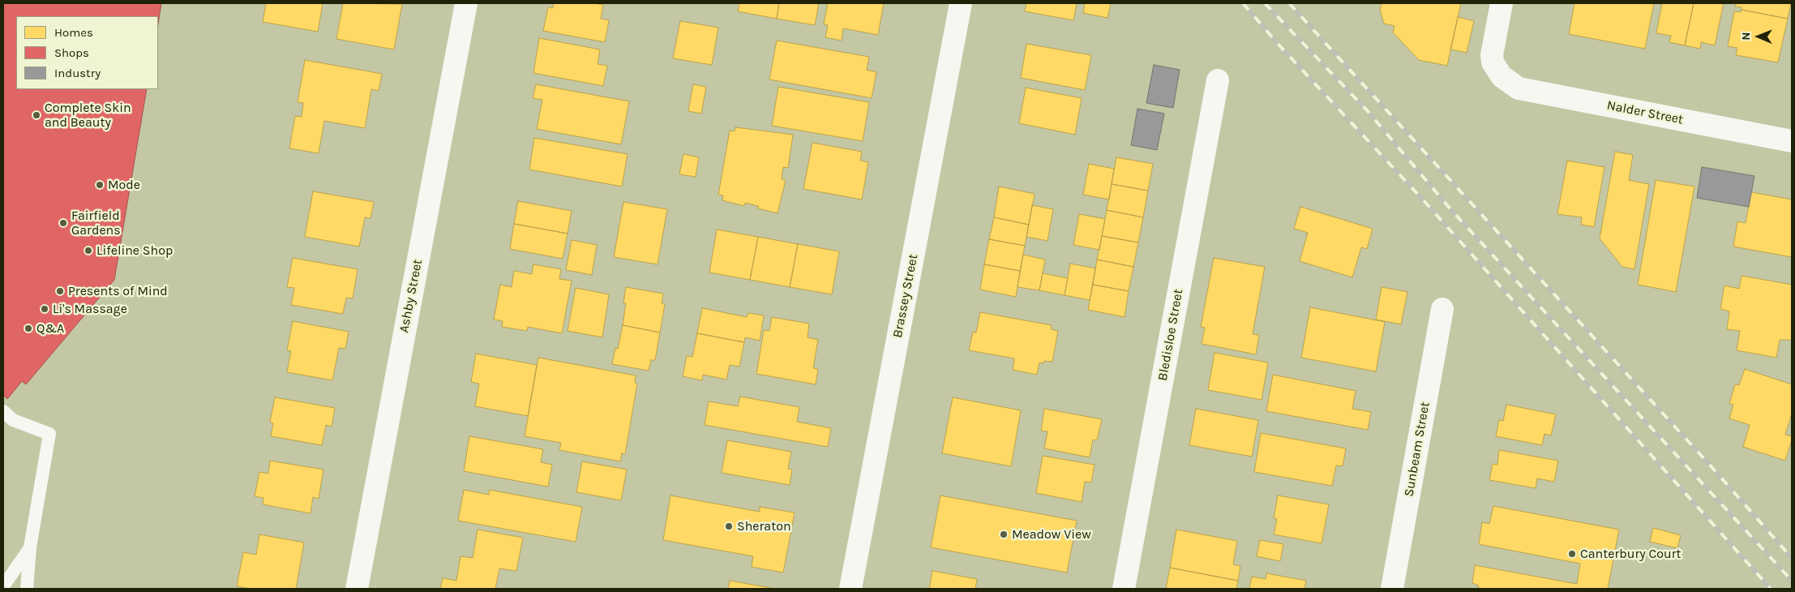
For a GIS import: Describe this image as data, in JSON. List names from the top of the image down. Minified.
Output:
{"streets":{"street":["Nalder Street","Ashby Street","Brassey Street","Bledisloe Street","Sunbeam Street"]},"places":["Complete Skin and Beauty","Mode","Fairfield Gardens","Lifeline Shop","Presents of Mind","Li's Massage","Q&A","Sheraton","Meadow View","Canterbury Court"],"legend":["Homes","Shops","Industry"],"north":"left"}
